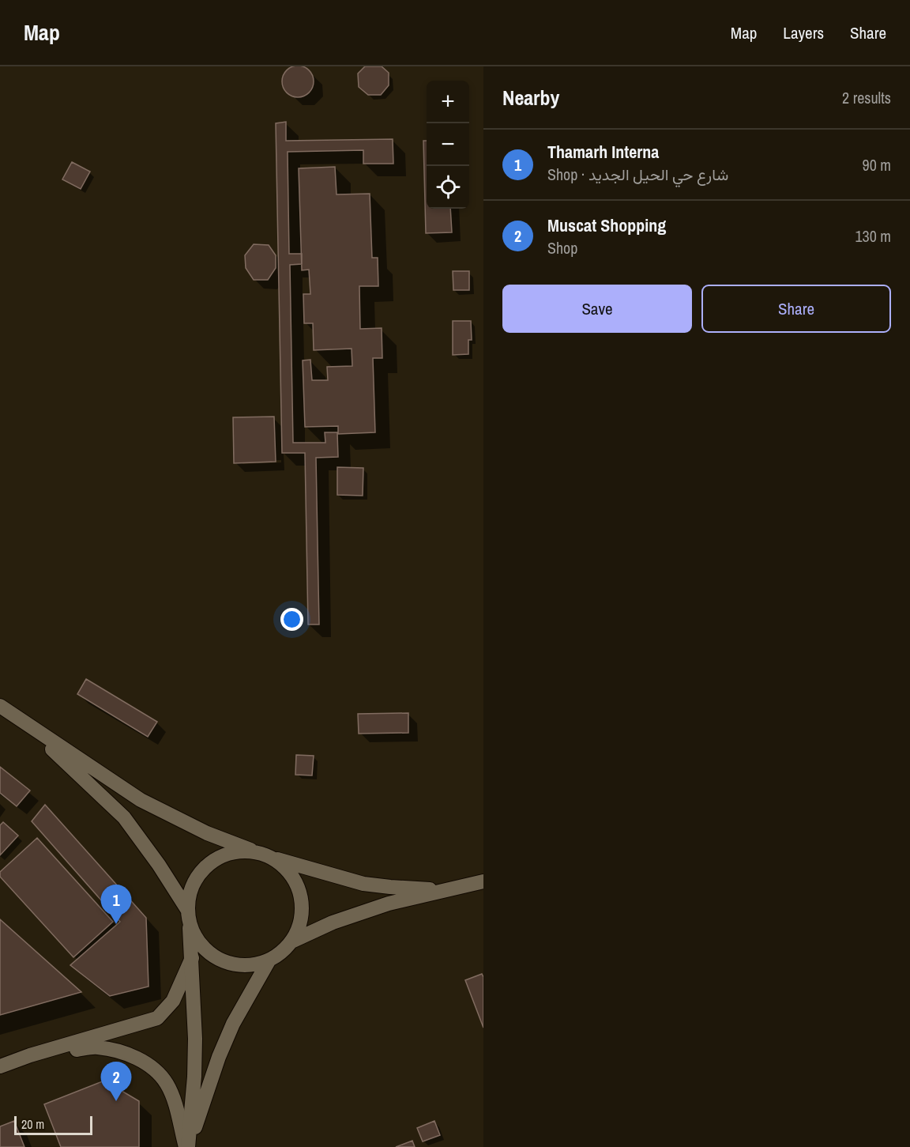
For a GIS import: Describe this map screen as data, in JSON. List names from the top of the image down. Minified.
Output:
{"scale_bar":"20 m","page":{"header":"Map","nav":["Map","Layers","Share"],"heading":["Nearby","2 results"],"map_buttons":["+","−"],"list":[{"mark":"1","name":"Thamarh Interna","note":"Shop · شارع حي الحيل الجديد","value":"90 m"},{"mark":"2","name":"Muscat Shopping","note":"Shop","value":"130 m"}],"buttons":["Save","Share"],"pins":["1","2"],"scale":"20 m"}}
